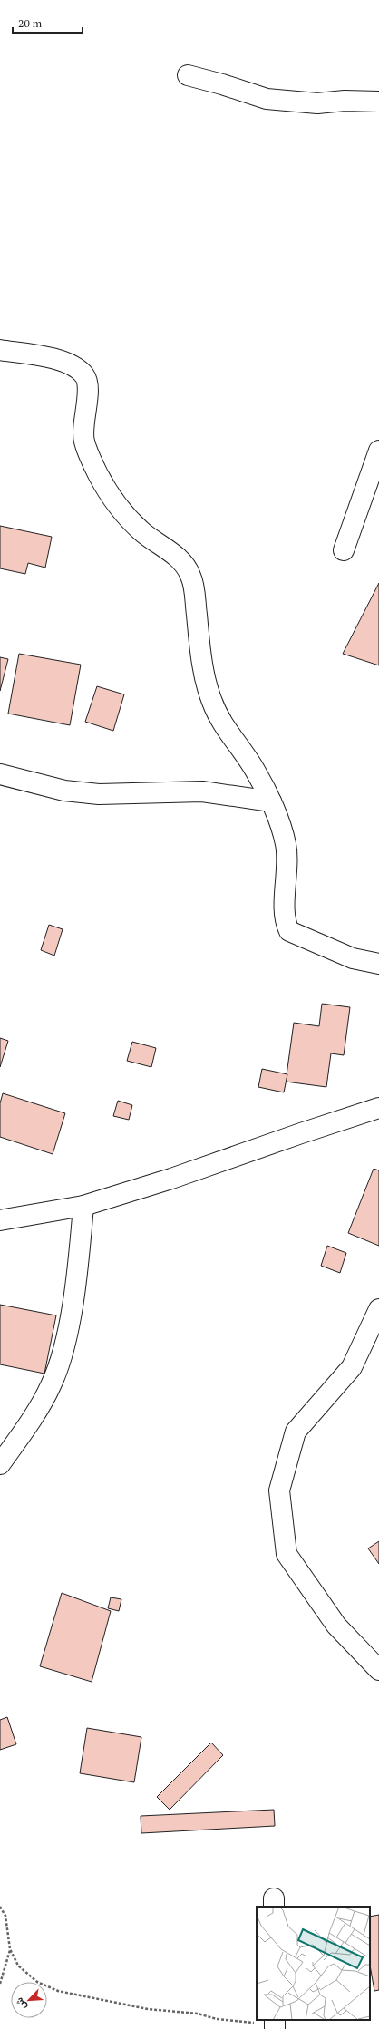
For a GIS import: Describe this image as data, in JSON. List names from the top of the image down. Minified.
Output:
{"scale_bar":"20 m","north":"bottom left"}
